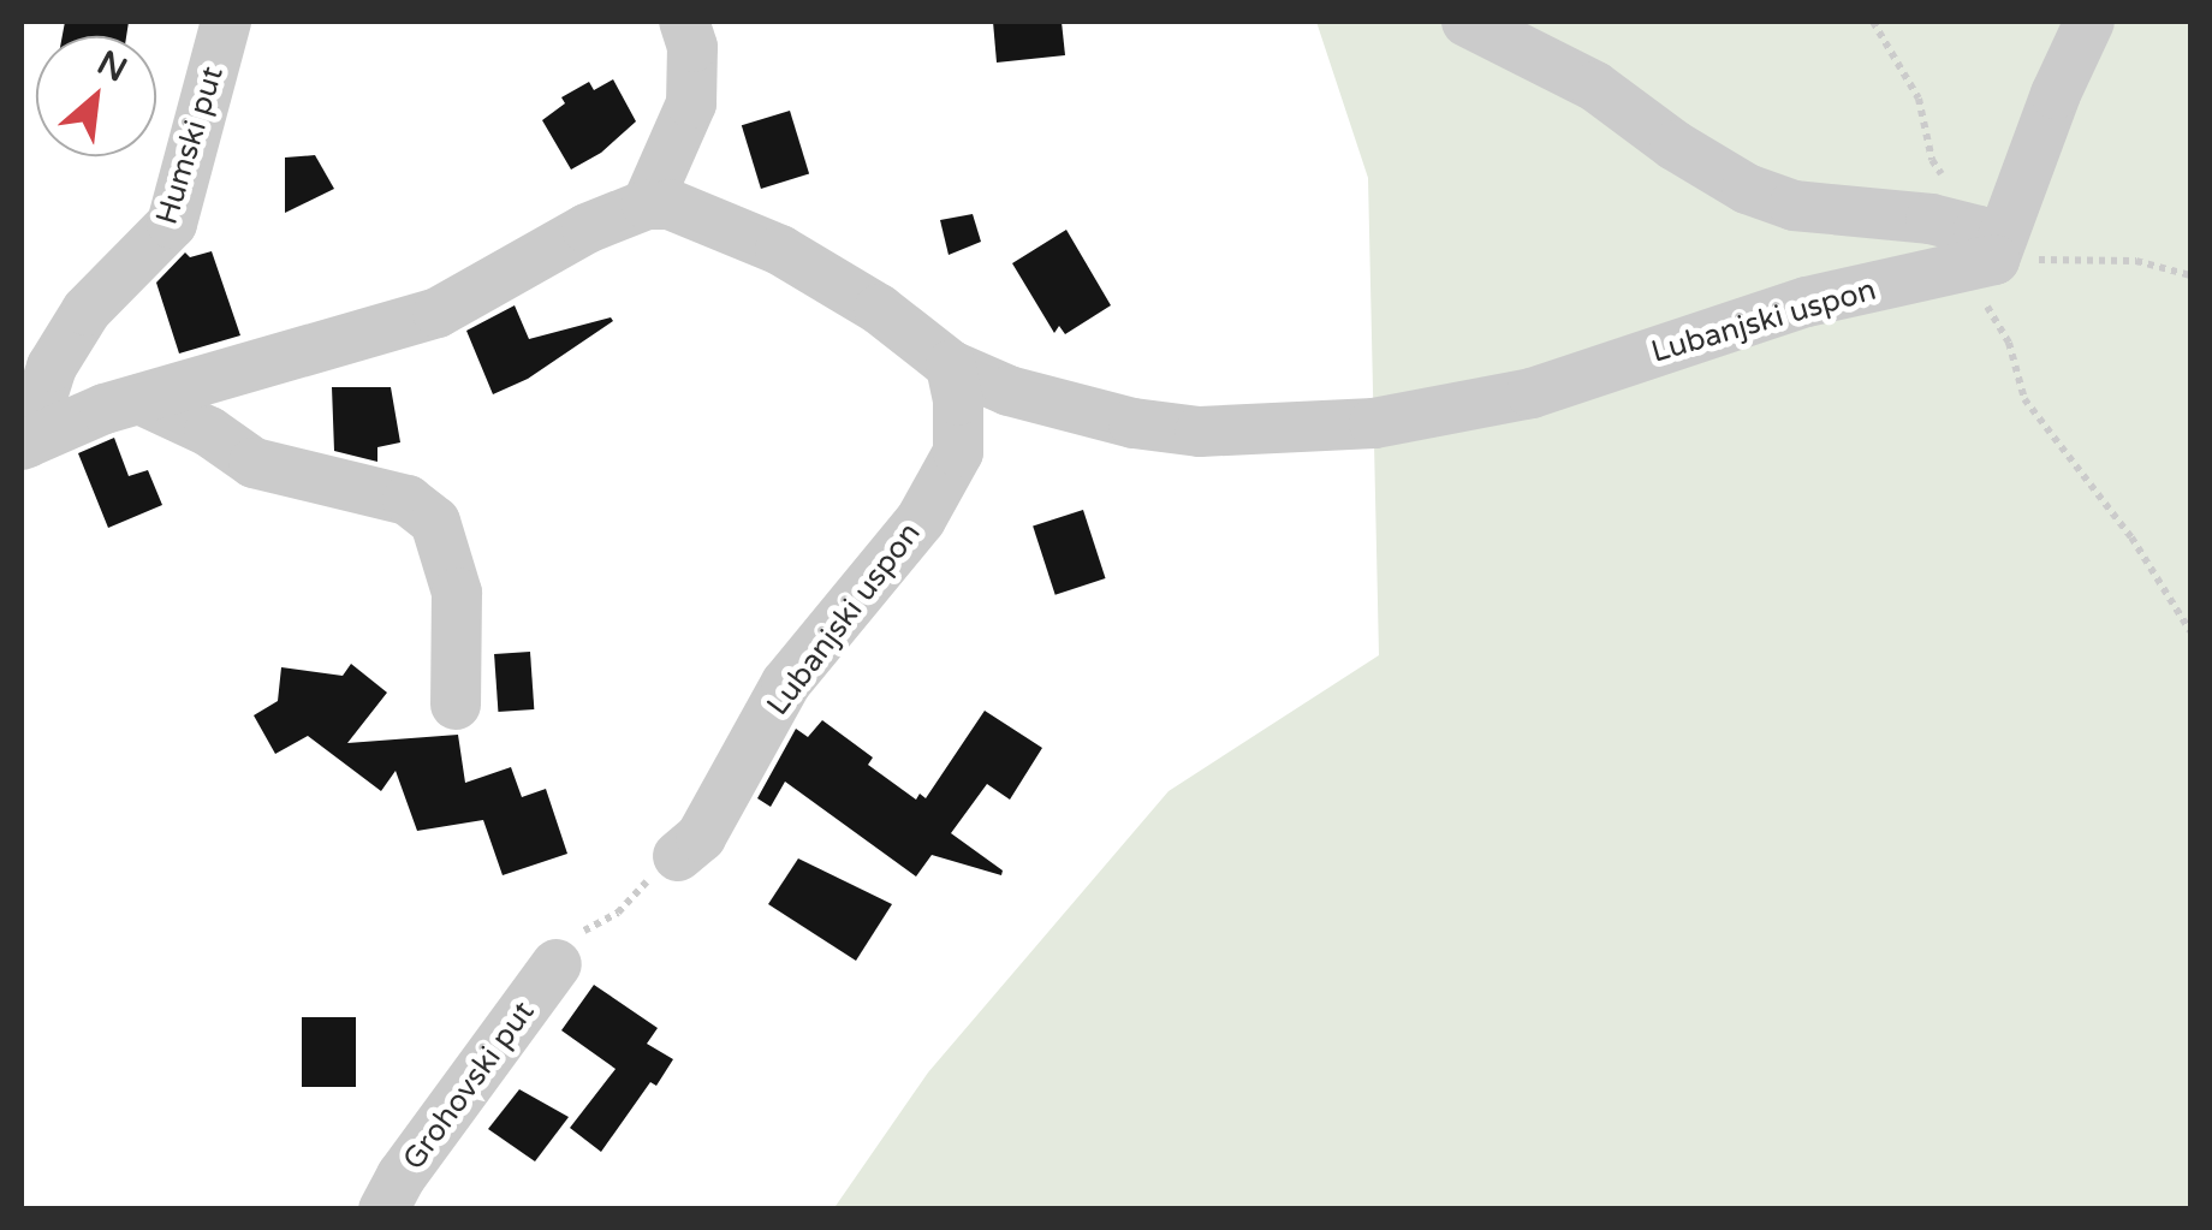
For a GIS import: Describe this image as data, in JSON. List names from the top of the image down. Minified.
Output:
{"streets":{"street":["Humski put","Lubanjski uspon","Grohovski put"]},"north":"top right"}
